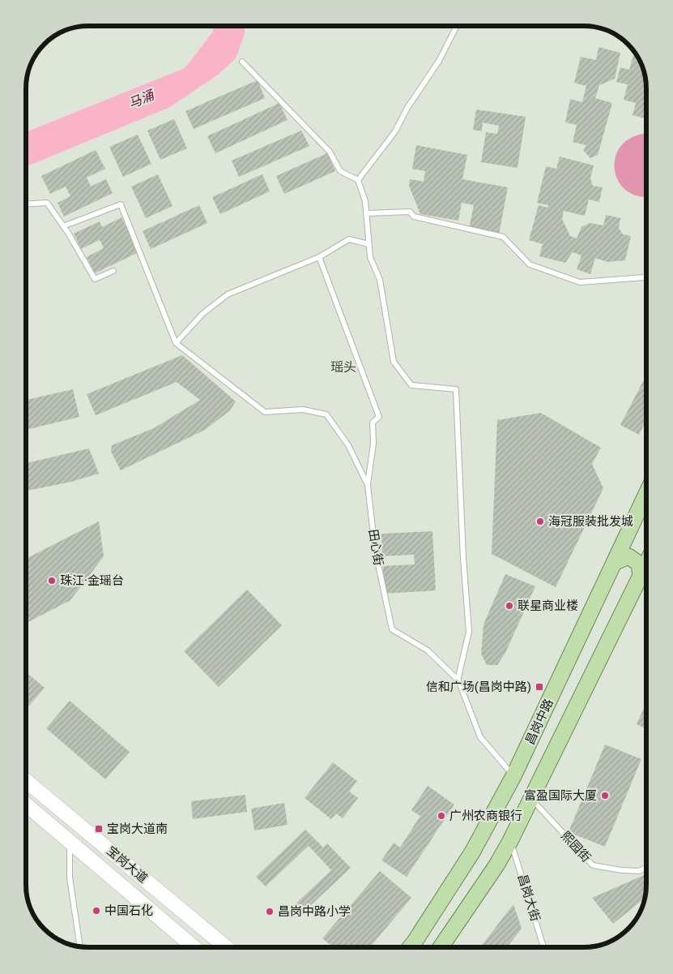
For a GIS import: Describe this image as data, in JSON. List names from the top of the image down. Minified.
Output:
{"streets":{"main road":["昌岗中路","宝岗大道"],"lane":["田心街","熙园街","昌岗大街"]},"crossings":[["田心街","昌岗中路"]],"districts":["瑶头"],"water":["马涌"],"places":{"other":["海冠服装批发城","珠江·金瑶台","联星商业楼","富盈国际大厦","广州农商银行","中国石化","昌岗中路小学"],"transit":["信和广场(昌岗中路)","宝岗大道南"]}}
